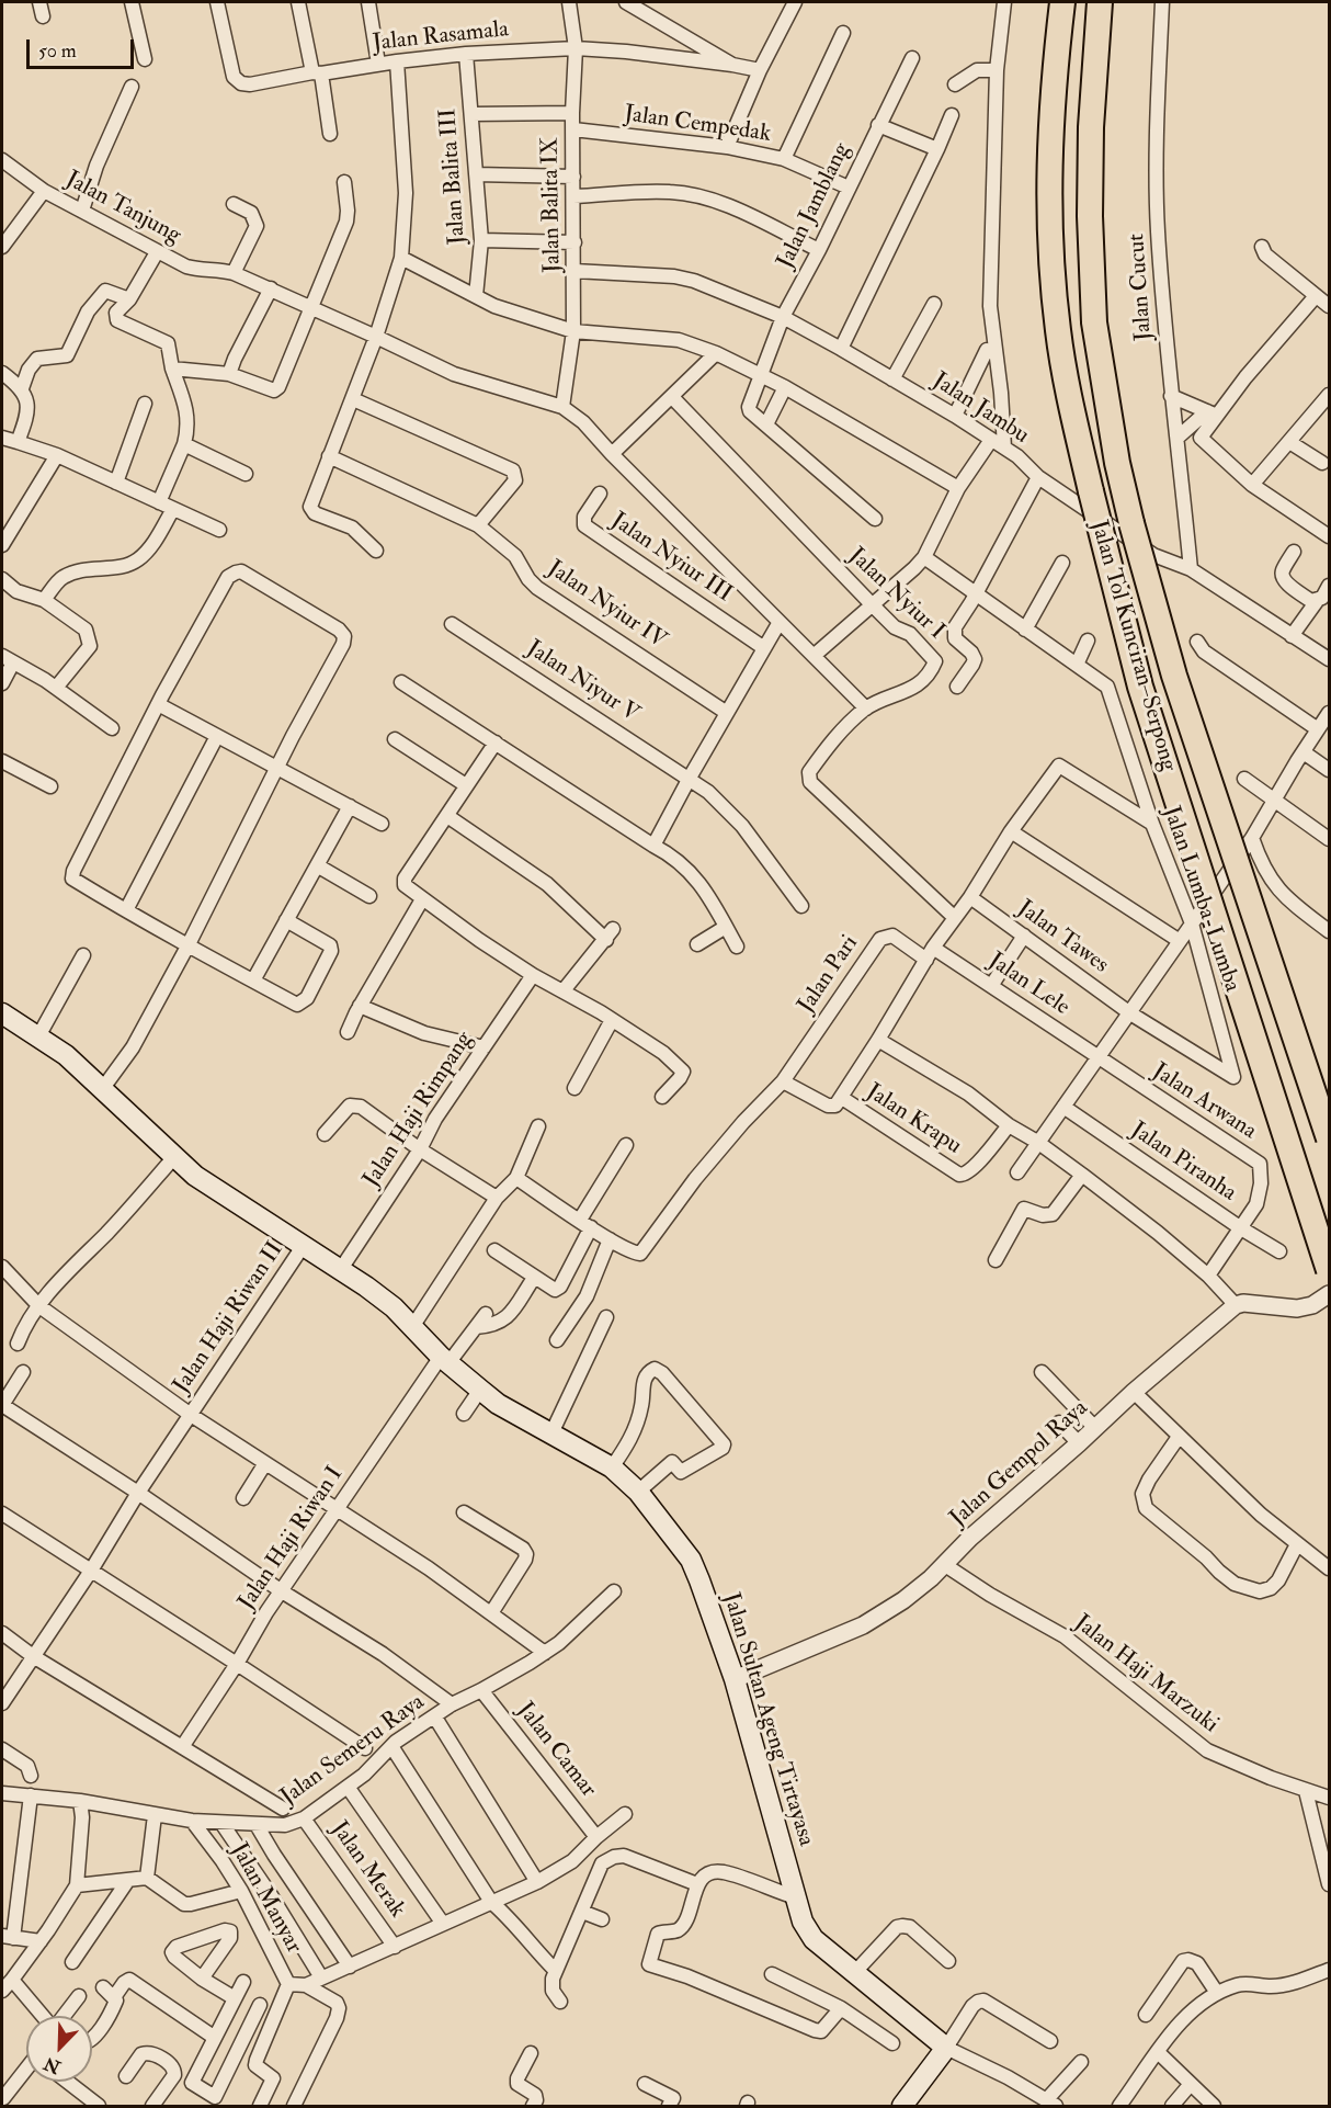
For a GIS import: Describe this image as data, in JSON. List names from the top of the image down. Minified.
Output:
{"streets":{"highway":["Jalan Tol Kunciran–Serpong"],"main road":["Jalan Sultan Ageng Tirtayasa"],"street":["Jalan Rasamala","Jalan Cempedak","Jalan Balita III","Jalan Balita IX","Jalan Jamblang","Jalan Tanjung","Jalan Cucut","Jalan Jambu","Jalan Nyiur III","Jalan Nyiur I","Jalan Nyiur IV","Jalan Niyur V","Jalan Lumba-Lumba","Jalan Tawes","Jalan Pari","Jalan Lele","Jalan Arwana","Jalan Haji Rimpang","Jalan Krapu","Jalan Piranha","Jalan Haji Riwan II","Jalan Gempol Raya","Jalan Haji Riwan I","Jalan Haji Marzuki","Jalan Semeru Raya","Jalan Camar","Jalan Merak","Jalan Manyar"]},"crossings":[["Jalan Rasamala","Jalan Balita III"],["Jalan Rasamala","Jalan Balita IX"],["Jalan Cempedak","Jalan Balita IX"],["Jalan Cempedak","Jalan Jamblang"],["Jalan Balita IX","Jalan Tanjung"],["Jalan Balita IX","Jalan Jambu"],["Jalan Jamblang","Jalan Jambu"],["Jalan Cucut","Jalan Jambu"],["Jalan Lumba-Lumba","Jalan Tawes"],["Jalan Pari","Jalan Lele"],["Jalan Lele","Jalan Arwana"],["Jalan Arwana","Jalan Piranha"],["Jalan Haji Rimpang","Jalan Sultan Ageng Tirtayasa"],["Jalan Haji Riwan II","Jalan Sultan Ageng Tirtayasa"],["Jalan Gempol Raya","Jalan Haji Marzuki"],["Jalan Gempol Raya","Jalan Sultan Ageng Tirtayasa"],["Jalan Haji Riwan I","Jalan Sultan Ageng Tirtayasa"],["Jalan Semeru Raya","Jalan Camar"],["Jalan Semeru Raya","Jalan Merak"],["Jalan Semeru Raya","Jalan Manyar"]],"scale_bar":"50 m","north":"bottom left"}
